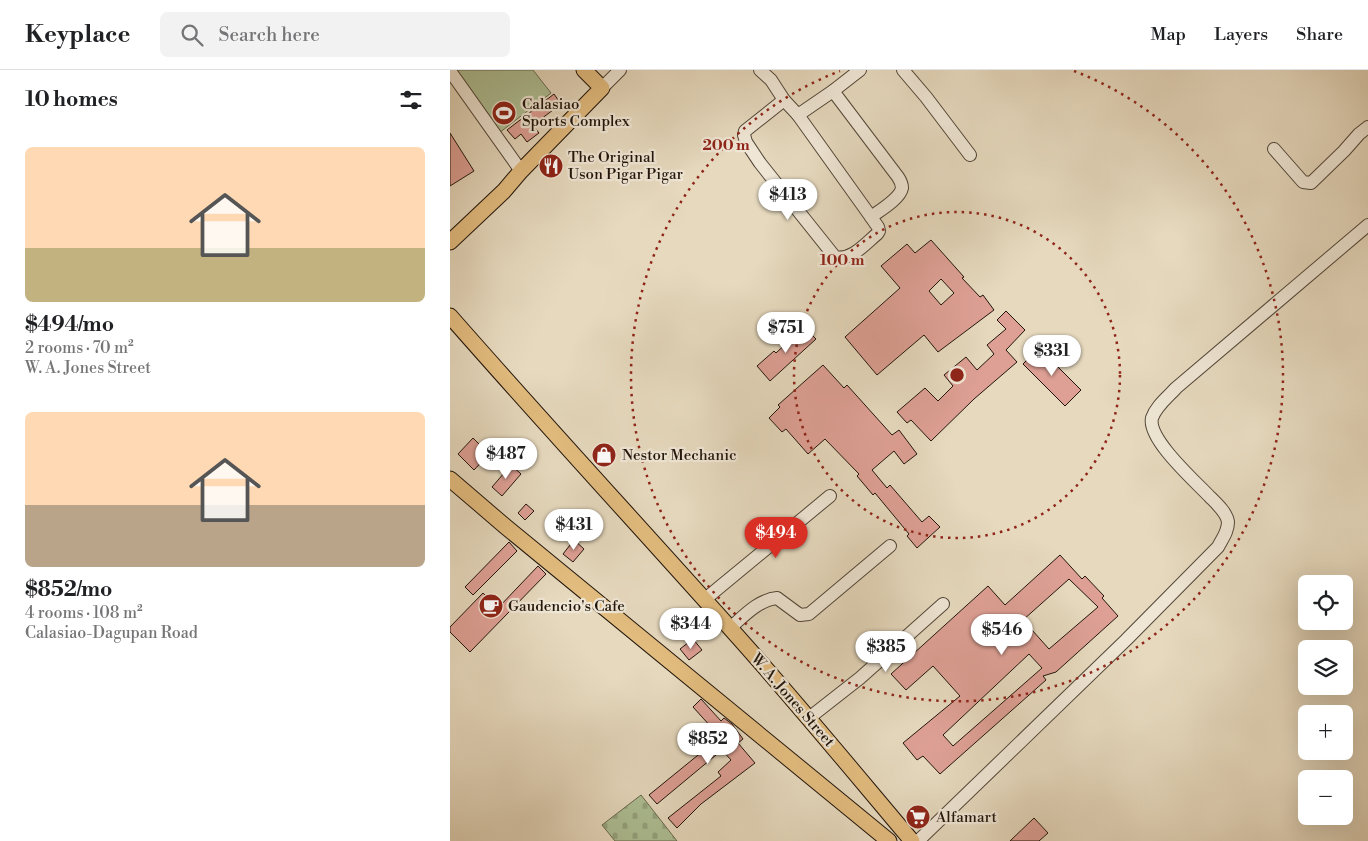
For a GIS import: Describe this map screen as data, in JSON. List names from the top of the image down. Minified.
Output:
{"streets":{"main road":["W. A. Jones Street"]},"places":{"sports":["Calasiao Sports Complex"],"restaurant":["The Original Uson Pigar Pigar"],"shop":["Nestor Mechanic"],"cafe":["Gaudencio's Cafe"],"supermarket":["Alfamart"]},"page":{"header":"Keyplace","search":"Search here","nav":["Map","Layers","Share"],"heading":"10 homes","list":[{"name":"$494/mo","note":"2 rooms · 70 m² · W. A. Jones Street"},{"name":"$852/mo","note":"4 rooms · 108 m² · Calasiao-Dagupan Road"}],"price":["$413","$751","$331","$487","$431","$494","$344","$546","$385","$852"],"map_buttons":["+","−"]},"rings":["200 m","100 m"]}
